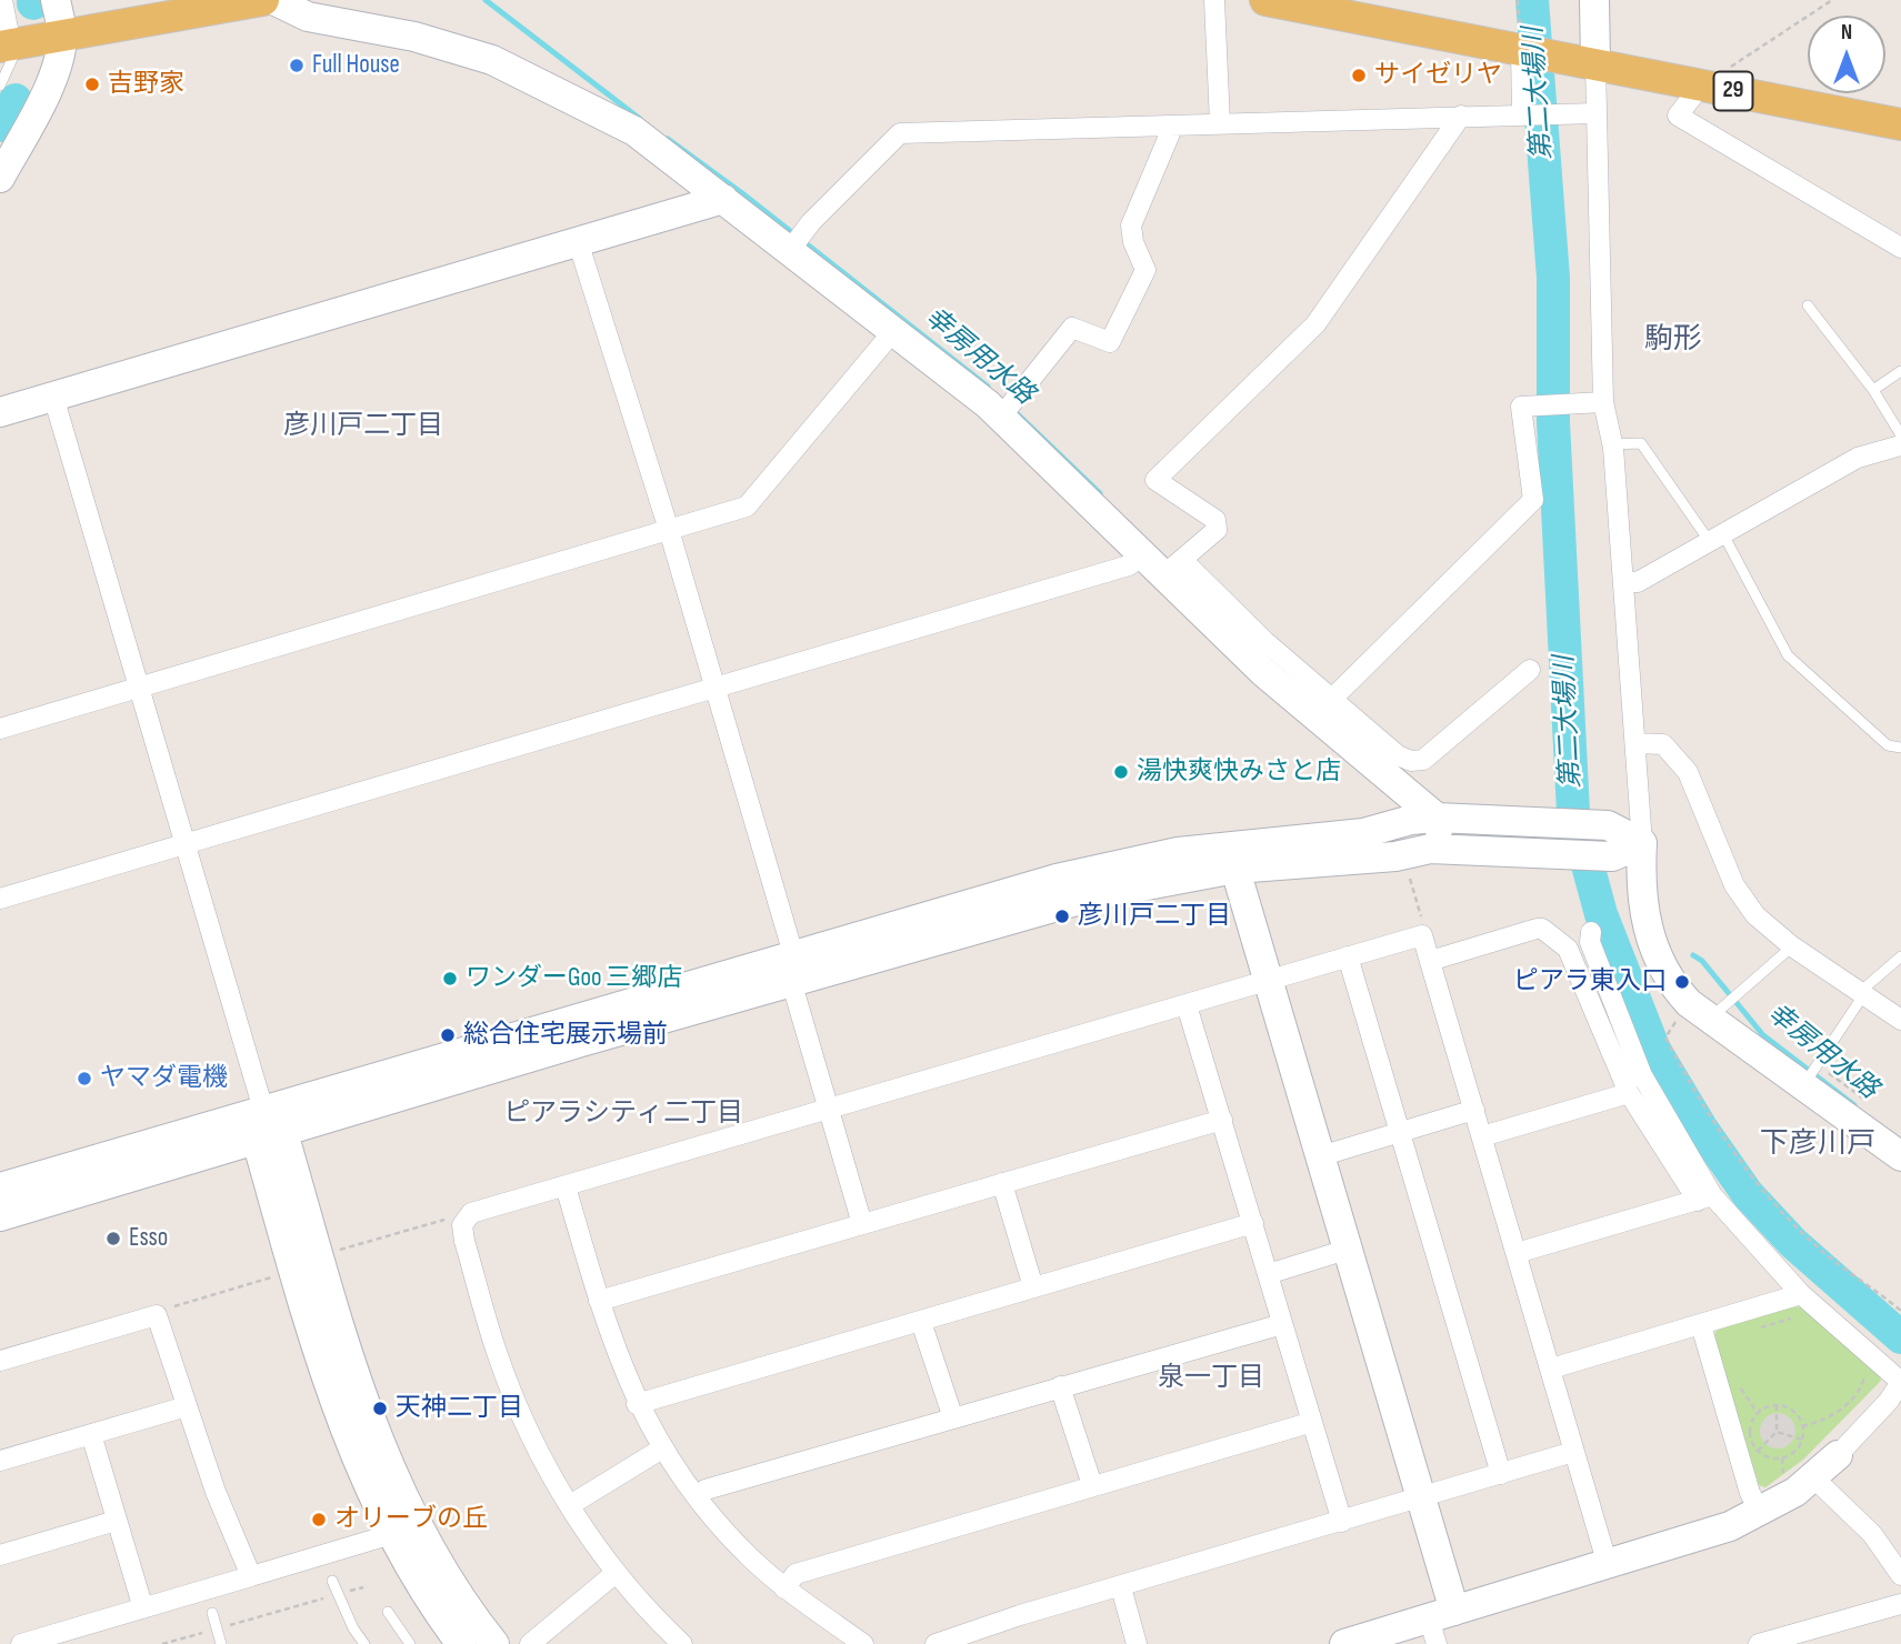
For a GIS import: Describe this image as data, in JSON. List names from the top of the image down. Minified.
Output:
{"streets":{"main road":["29"]},"districts":["駒形","彦川戸二丁目","ピアラシティ二丁目","下彦川戸","泉一丁目"],"water":["第二大場川","幸房用水路"],"places":["Full House","サイゼリヤ","吉野家","湯快爽快みさと店","彦川戸二丁目","ワンダーGoo 三郷店","ピアラ東入口","総合住宅展示場前","ヤマダ電機","Esso","天神二丁目","オリーブの丘"],"north":"top"}
